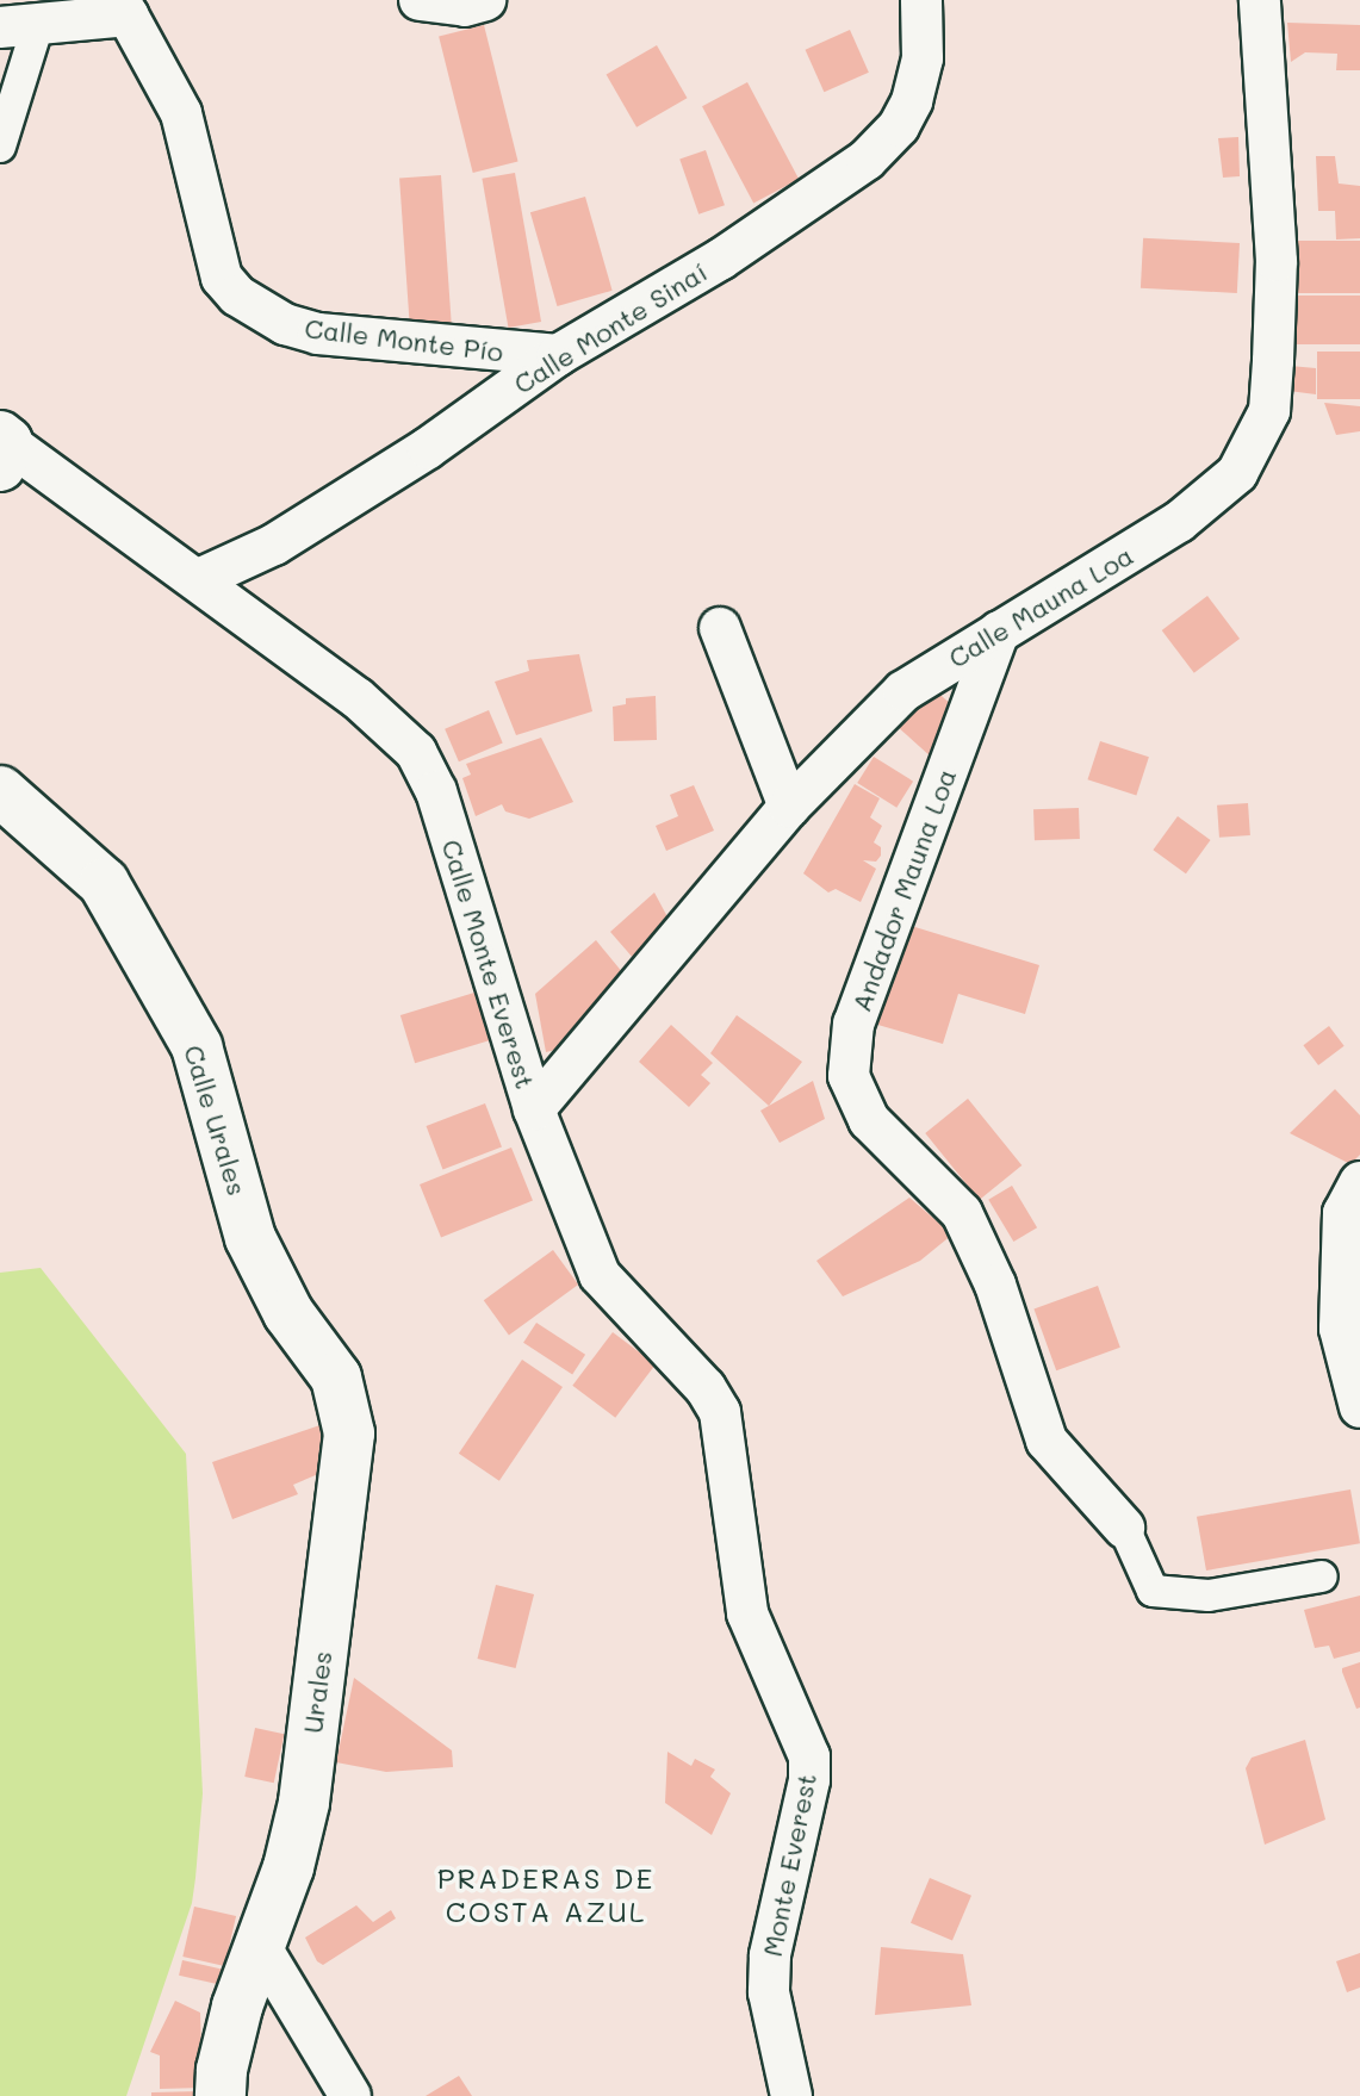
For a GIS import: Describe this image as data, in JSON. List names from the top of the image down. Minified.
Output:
{"streets":{"street":["Calle Monte Sinaí","Calle Monte Pío","Calle Mauna Loa","Andador Mauna Loa","Calle Monte Everest","Calle Urales","Urales","Monte Everest"]},"crossings":[["Calle Monte Sinaí","Calle Monte Pío"],["Calle Monte Sinaí","Calle Monte Everest"],["Calle Mauna Loa","Andador Mauna Loa"],["Calle Mauna Loa","Calle Monte Everest"],["Calle Monte Everest","Monte Everest"],["Calle Urales","Urales"]],"districts":["PRADERAS DE COSTA AZUL"]}
